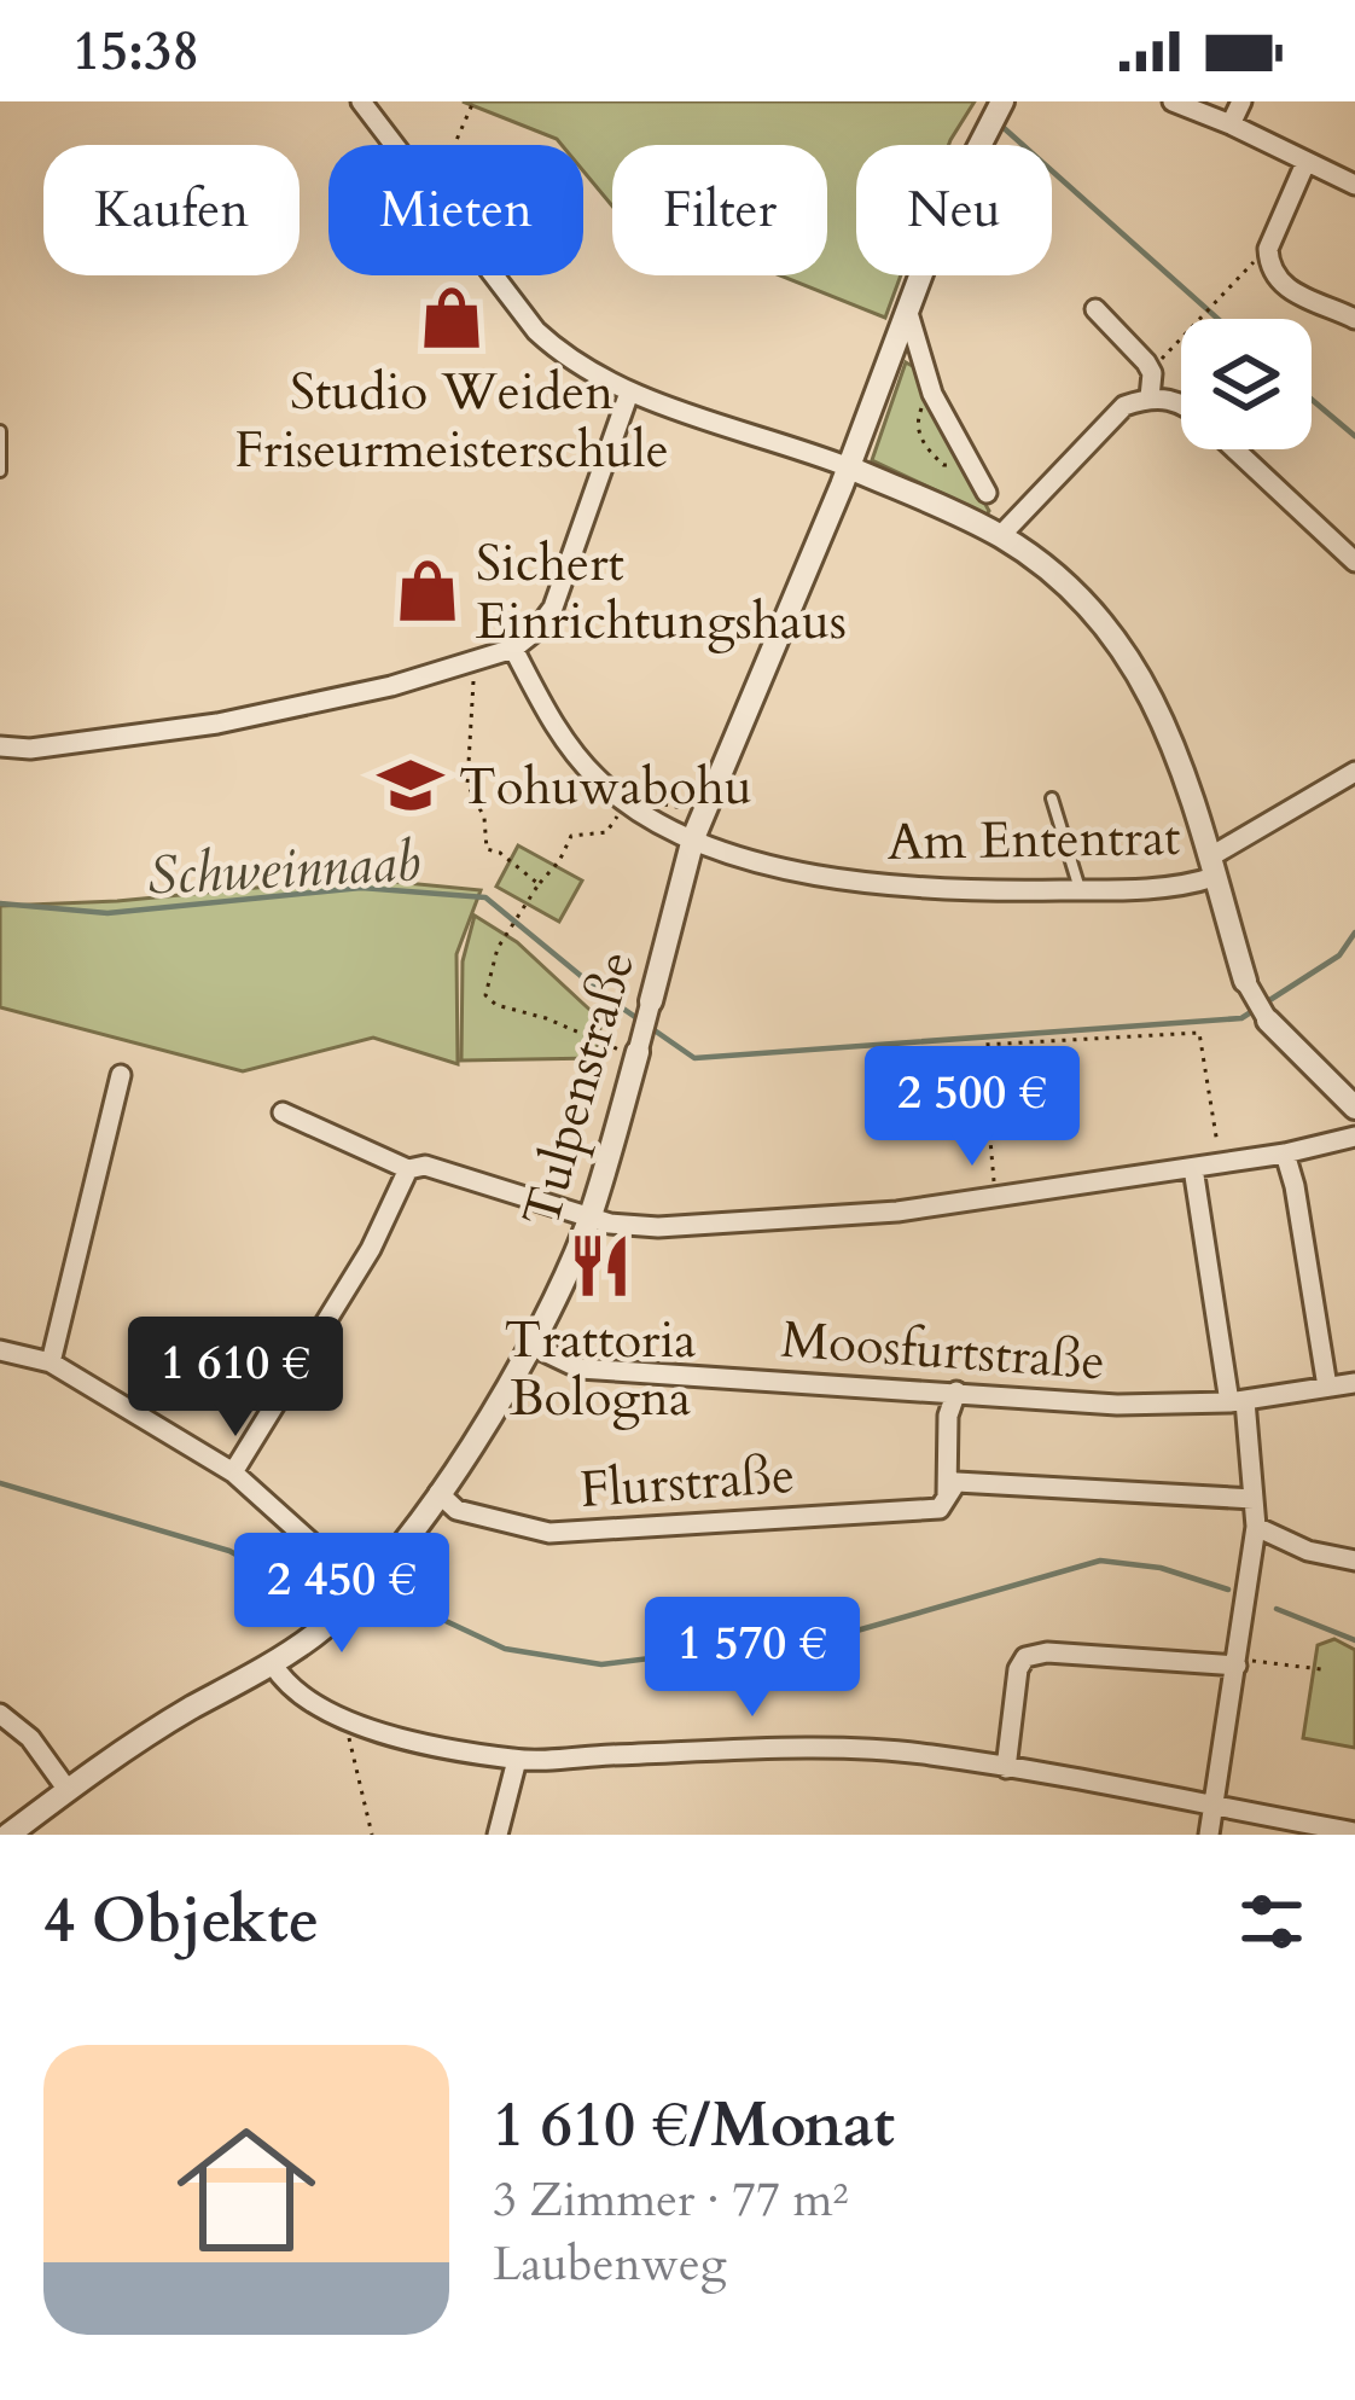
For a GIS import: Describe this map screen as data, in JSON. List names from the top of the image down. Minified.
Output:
{"streets":{"street":["Am Ententrat","Tulpenstraße","Moosfurtstraße","Flurstraße"]},"crossings":[["Am Ententrat","Tulpenstraße"],["Tulpenstraße","Moosfurtstraße"],["Tulpenstraße","Flurstraße"]],"water":["Schweinnaab"],"places":{"shop":["Studio Weiden Friseurmeisterschule","Sichert Einrichtungshaus"],"school or university":["Tohuwabohu"],"restaurant":["Trattoria Bologna"]},"page":{"status":"15:38","chip":["Kaufen","Mieten","Filter","Neu"],"price":["2 500 €","1 610 €","2 450 €","1 570 €"],"heading":"4 Objekte","list":[{"name":"1 610 €/Monat","note":"3 Zimmer · 77 m² · Laubenweg"}]}}
